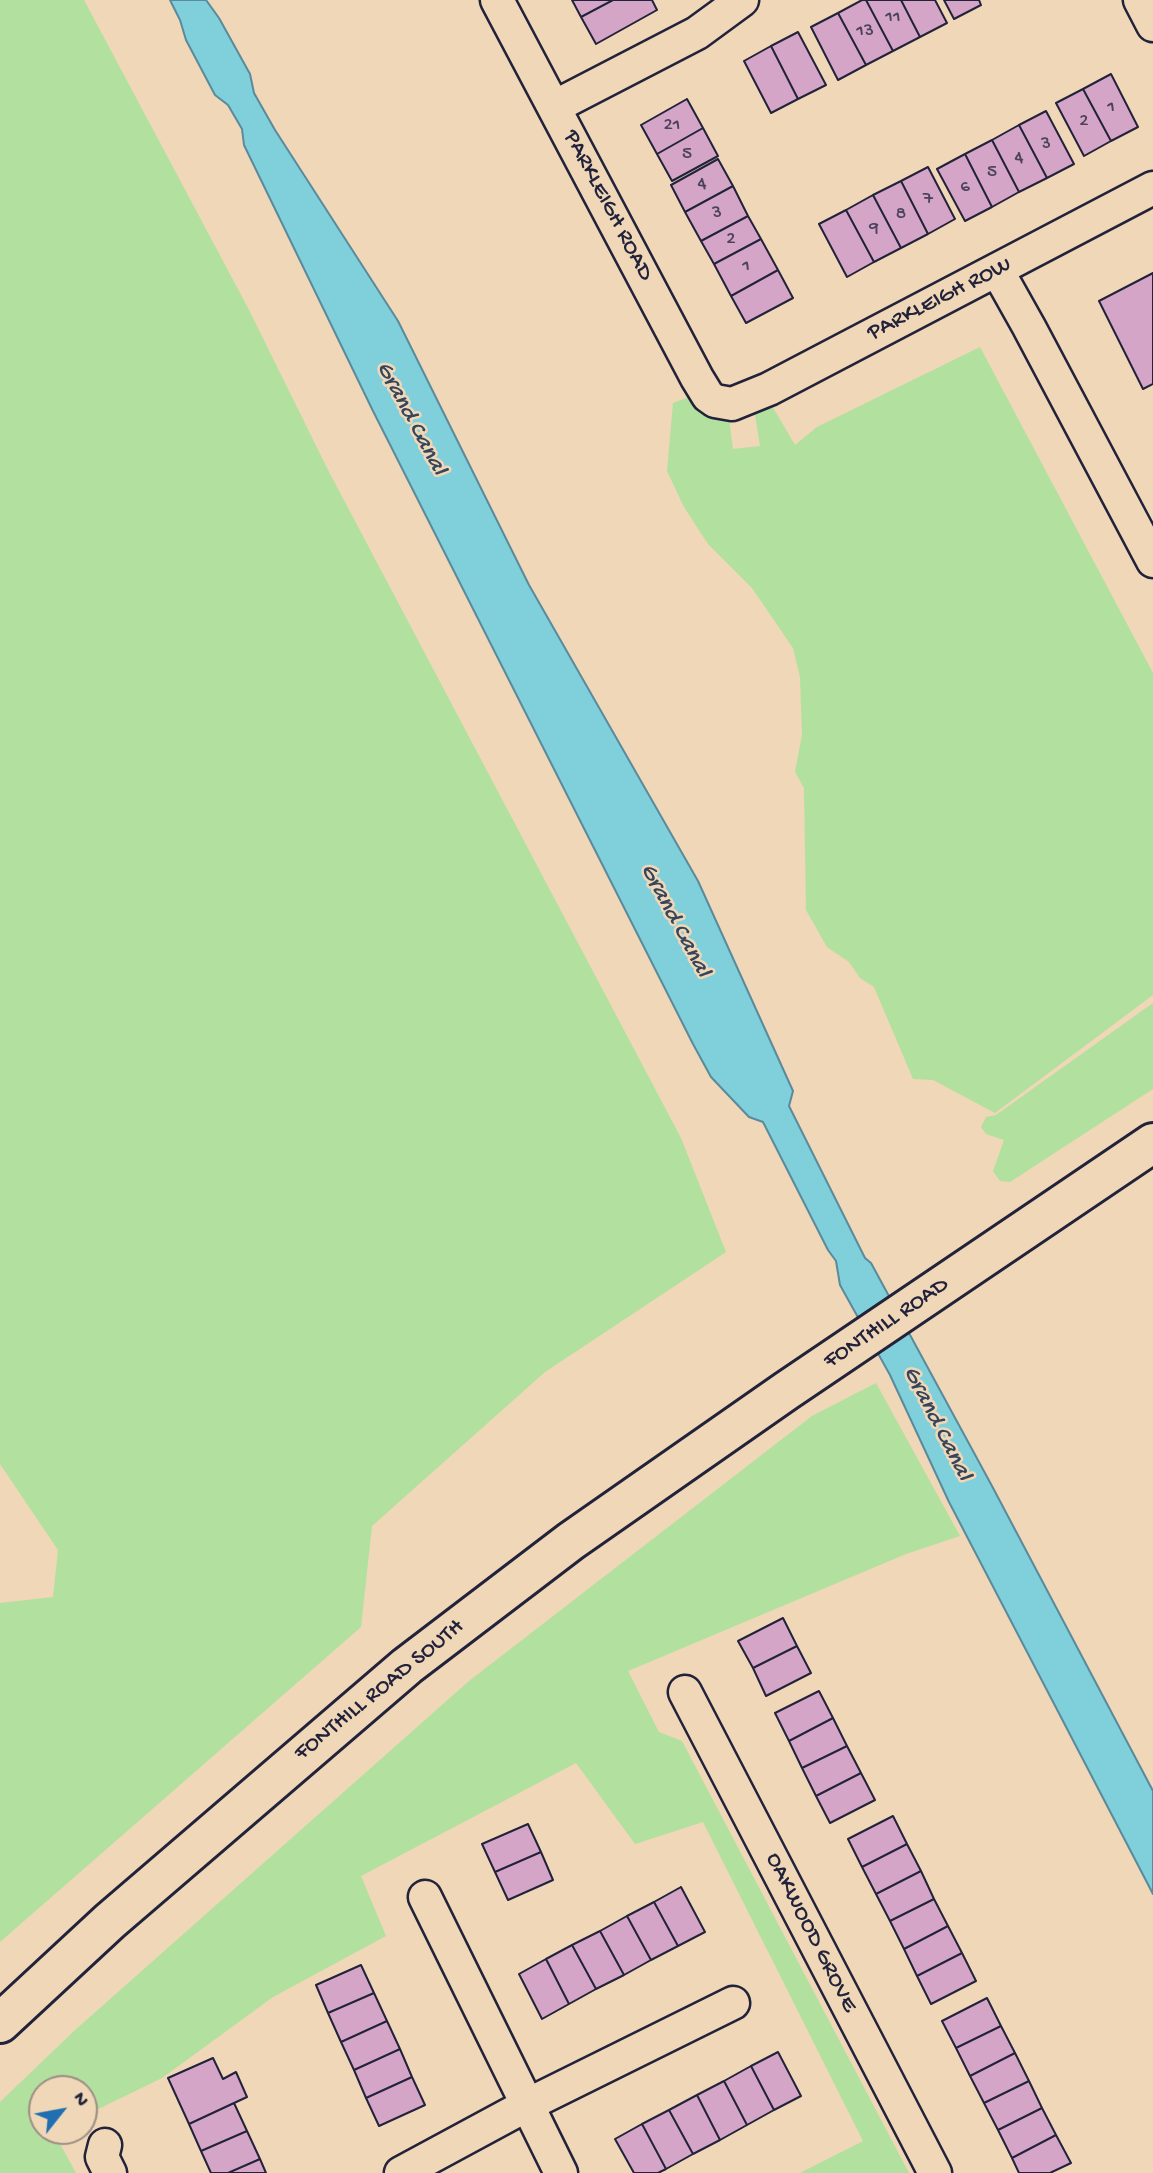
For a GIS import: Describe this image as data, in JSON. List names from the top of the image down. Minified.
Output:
{"streets":{"main road":["FONTHILL ROAD","FONTHILL ROAD SOUTH"],"street":["PARKLEIGH ROAD","PARKLEIGH ROW","OAKWOOD GROVE"]},"crossings":[["PARKLEIGH ROAD","PARKLEIGH ROW"],["FONTHILL ROAD","FONTHILL ROAD SOUTH"]],"water":["Grand Canal"],"house_numbers":["11","13","1","2","21","3","5","4","5","4","6","7","3","8","9","2","1"],"north":"top right"}
